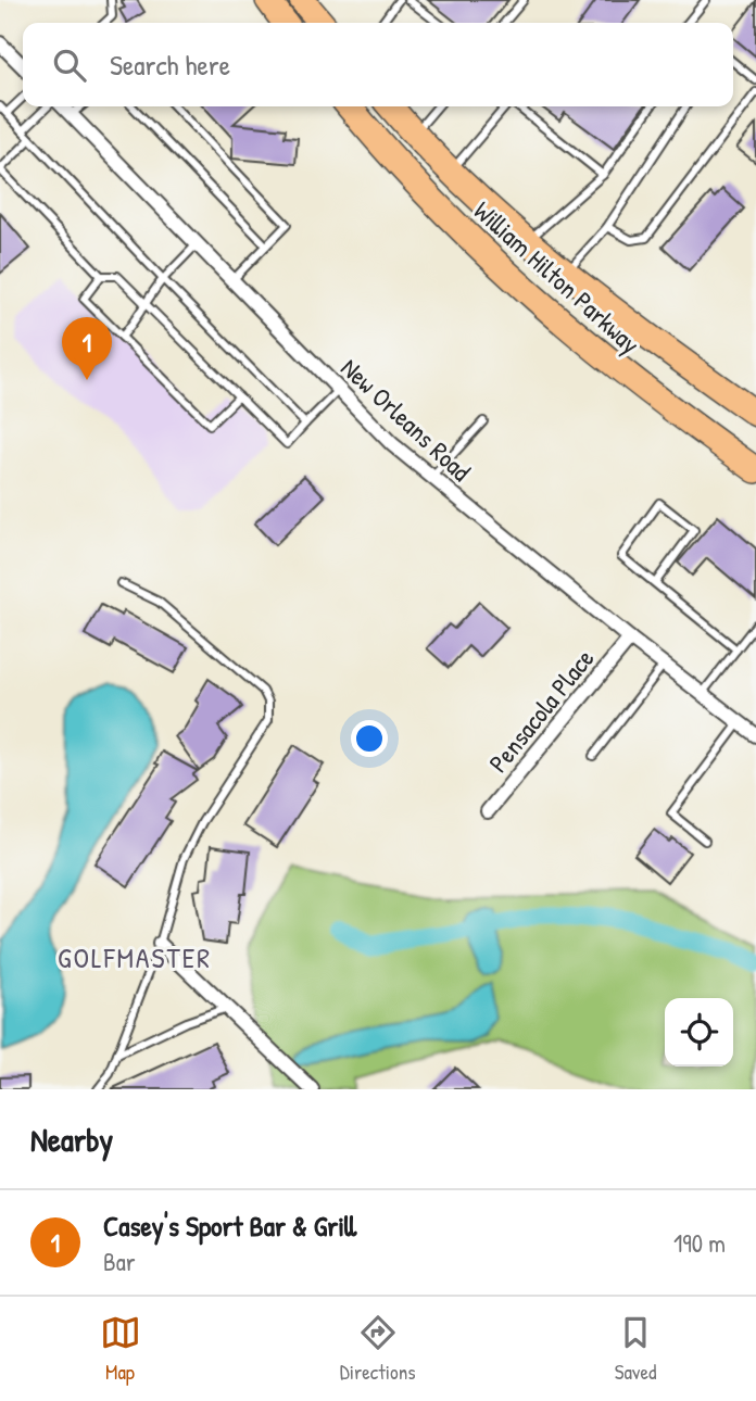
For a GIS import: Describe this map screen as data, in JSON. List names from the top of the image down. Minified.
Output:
{"streets":{"highway":["William Hilton Parkway"],"street":["New Orleans Road","Pensacola Place"]},"crossings":[["New Orleans Road","Pensacola Place"]],"districts":["GOLFMASTER"],"page":{"search":"Search here","pins":"1","heading":"Nearby","list":[{"mark":"1","name":"Casey's Sport Bar & Grill","note":"Bar","value":"190 m"}],"nav":["Map","Directions","Saved"]}}
